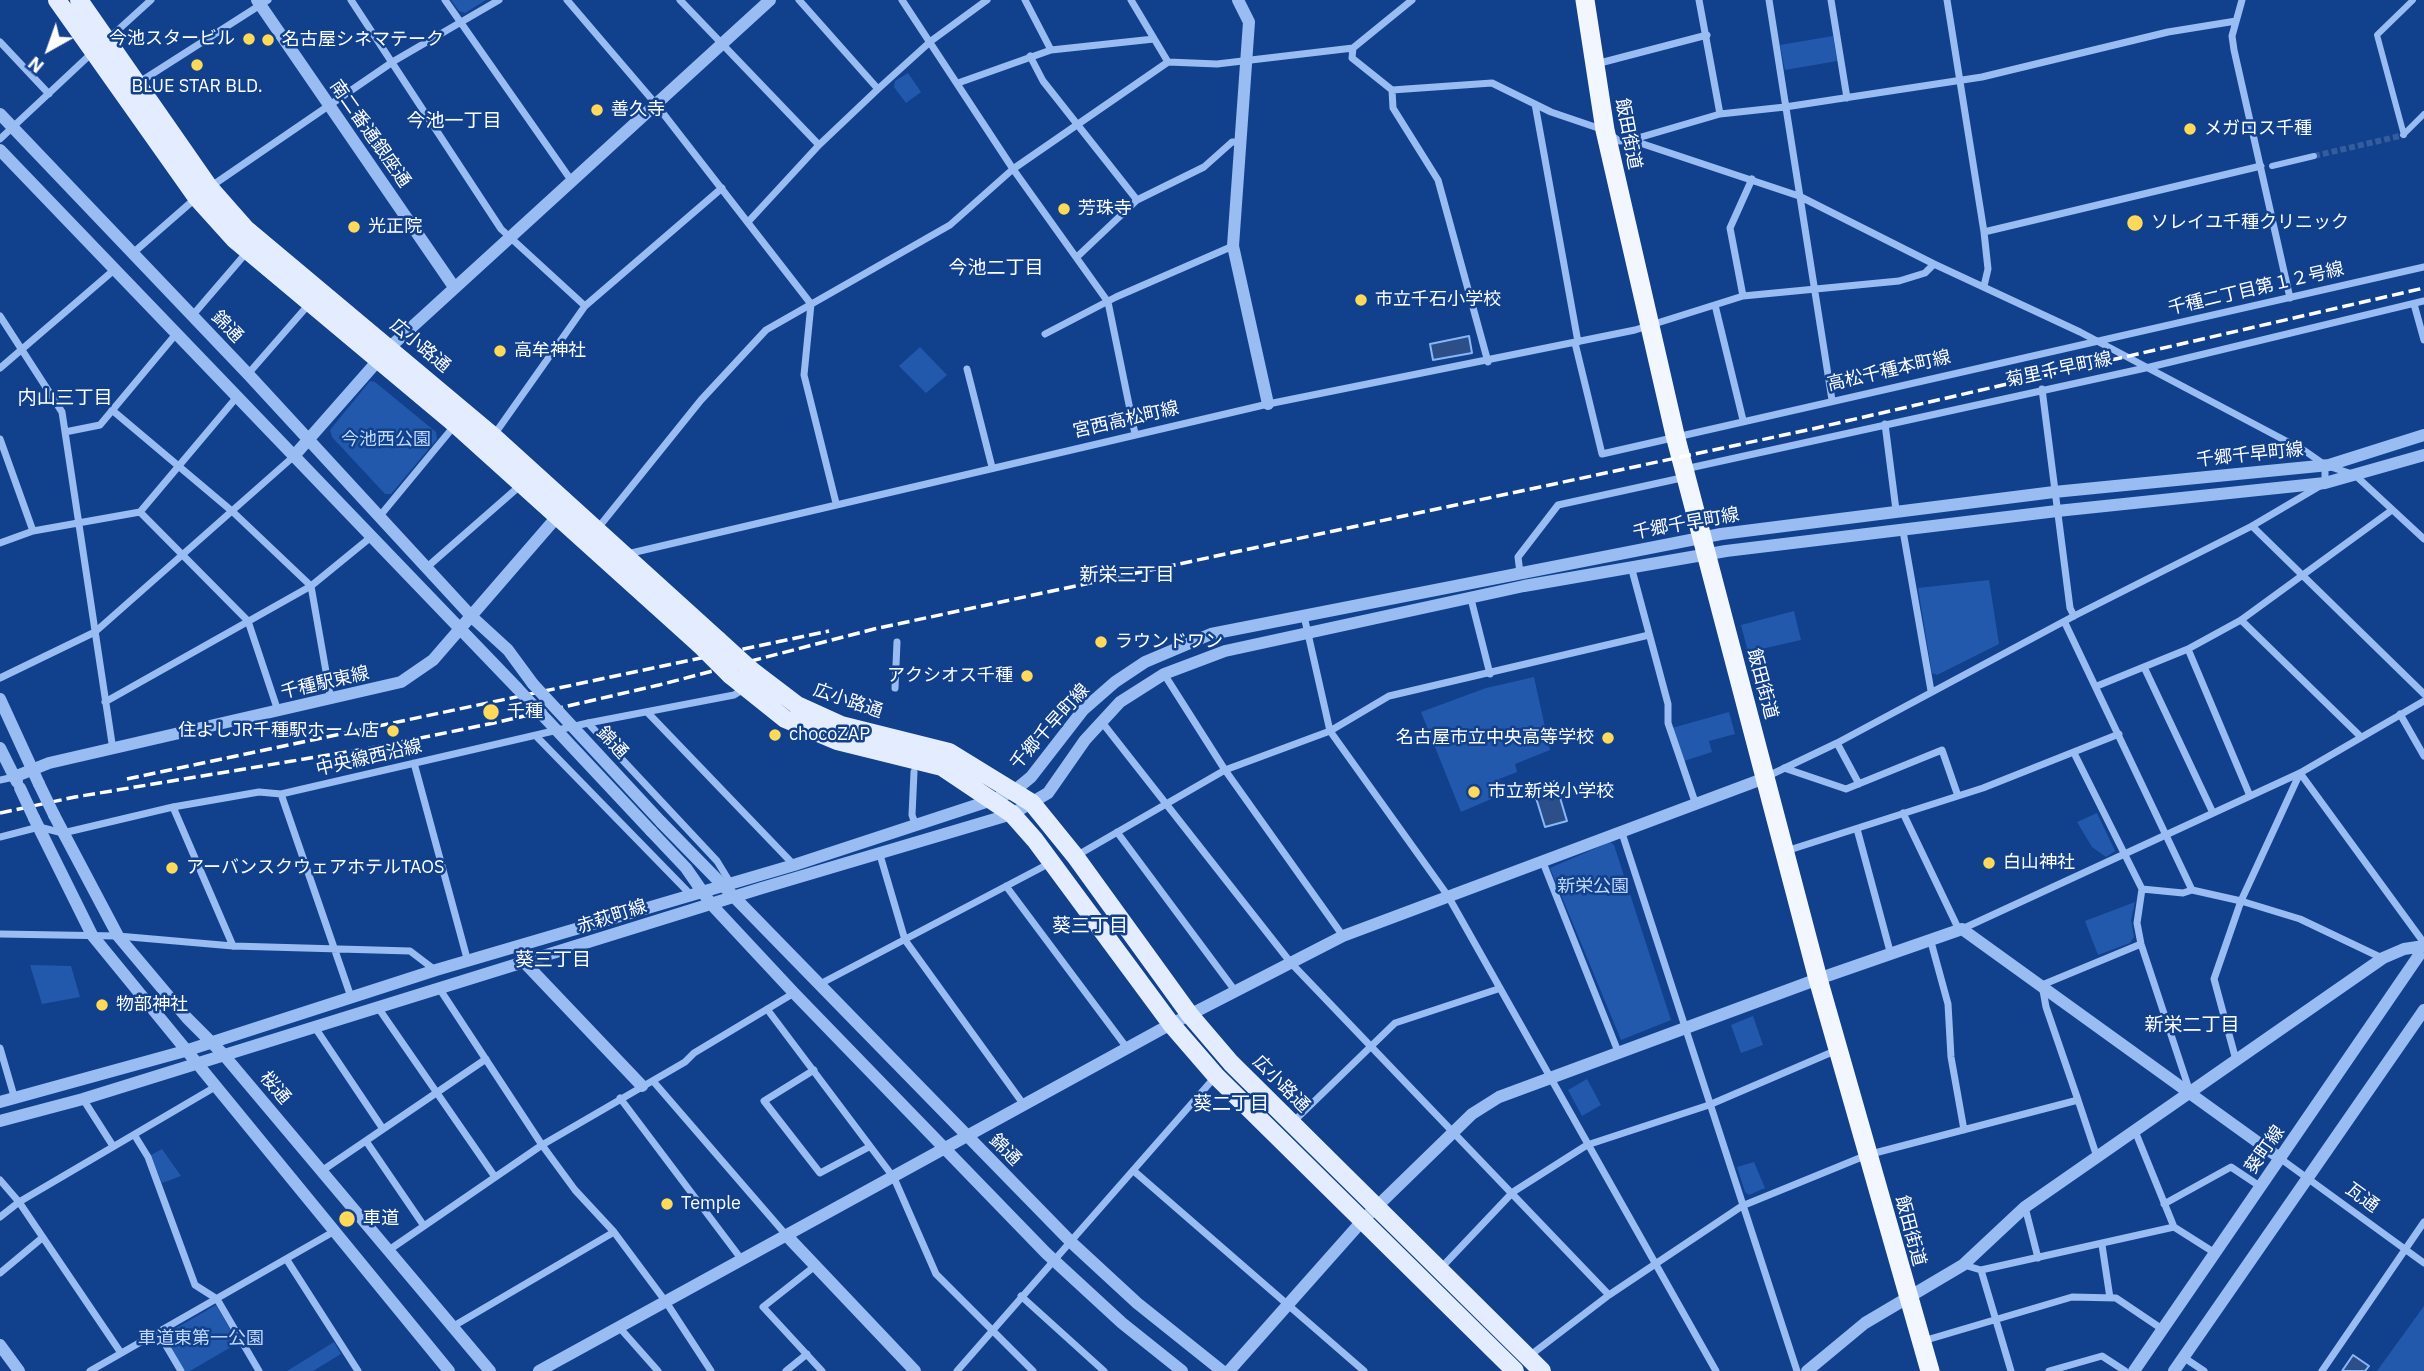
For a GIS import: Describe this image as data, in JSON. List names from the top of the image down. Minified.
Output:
{"streets":{"highway":["飯田街道"],"main road":["広小路通"],"street":["南二番通銀座通","千種二丁目第１２号線","錦通","菊里千早町線","高松千種本町線","宮西高松町線","千郷千早町線","千種駅東線","中央線西沿線","赤萩町線","桜通","葵町線","瓦通"]},"crossings":[["飯田街道","菊里千早町線"],["飯田街道","高松千種本町線"],["飯田街道","宮西高松町線"],["飯田街道","千郷千早町線"],["千種二丁目第１２号線","高松千種本町線"],["錦通","千種駅東線"],["錦通","赤萩町線"],["広小路通","宮西高松町線"],["広小路通","千郷千早町線"],["広小路通","千種駅東線"],["広小路通","中央線西沿線"],["広小路通","赤萩町線"],["菊里千早町線","千郷千早町線"],["高松千種本町線","宮西高松町線"],["千郷千早町線","赤萩町線"],["千種駅東線","桜通"],["中央線西沿線","桜通"],["赤萩町線","桜通"],["葵町線","瓦通"]],"districts":["今池一丁目","今池二丁目","内山三丁目","新栄三丁目","葵三丁目","葵三丁目","新栄二丁目","葵二丁目"],"parks":["今池西公園","新栄公園","車道東第一公園"],"places":["今池スタービル","名古屋シネマテーク","BLUE STAR BLD.","善久寺","メガロス千種","芳珠寺","ソレイユ千種クリニック","光正院","市立千石小学校","高牟神社","ラウンドワン","アクシオス千種","千種","住よしJR千種駅ホーム店","chocoZAP","名古屋市立中央高等学校","市立新栄小学校","白山神社","アーバンスクウェアホテルTAOS","物部神社","Temple","車道"],"north":"bottom left"}
